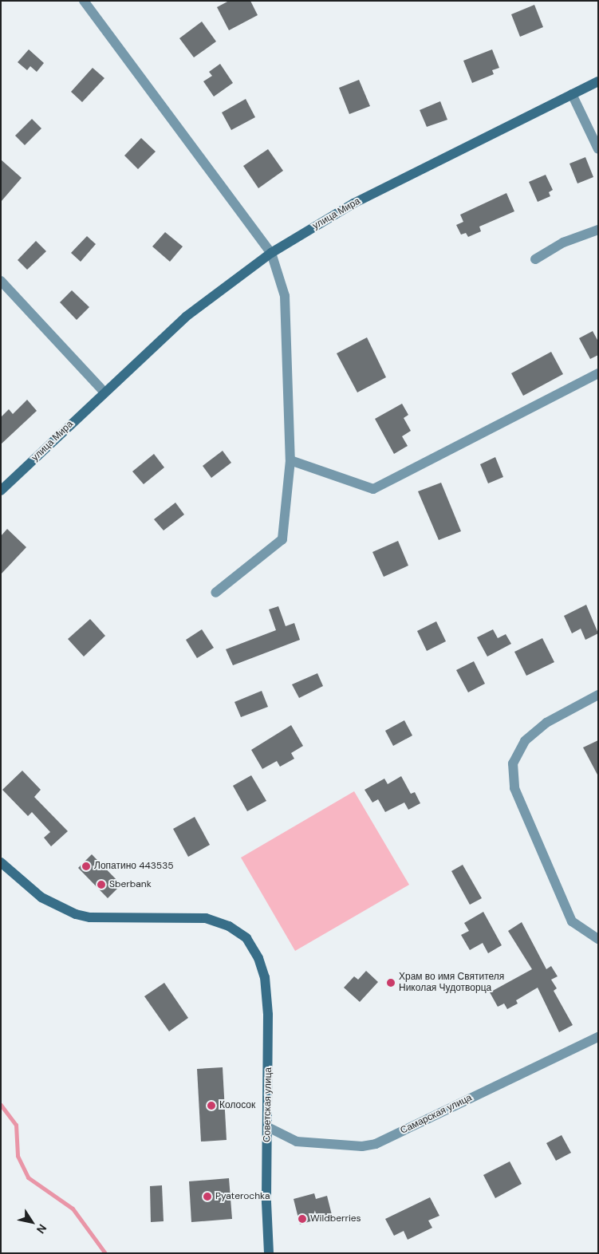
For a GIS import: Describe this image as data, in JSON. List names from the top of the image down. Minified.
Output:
{"streets":{"street":["улица Мира","Советская улица","Самарская улица"]},"crossings":[["Советская улица","Самарская улица"]],"places":["Лопатино 443535","Sberbank","Храм во имя Святителя Николая Чудотворца","Колосок","Pyaterochka","Wildberries"],"north":"bottom right"}
